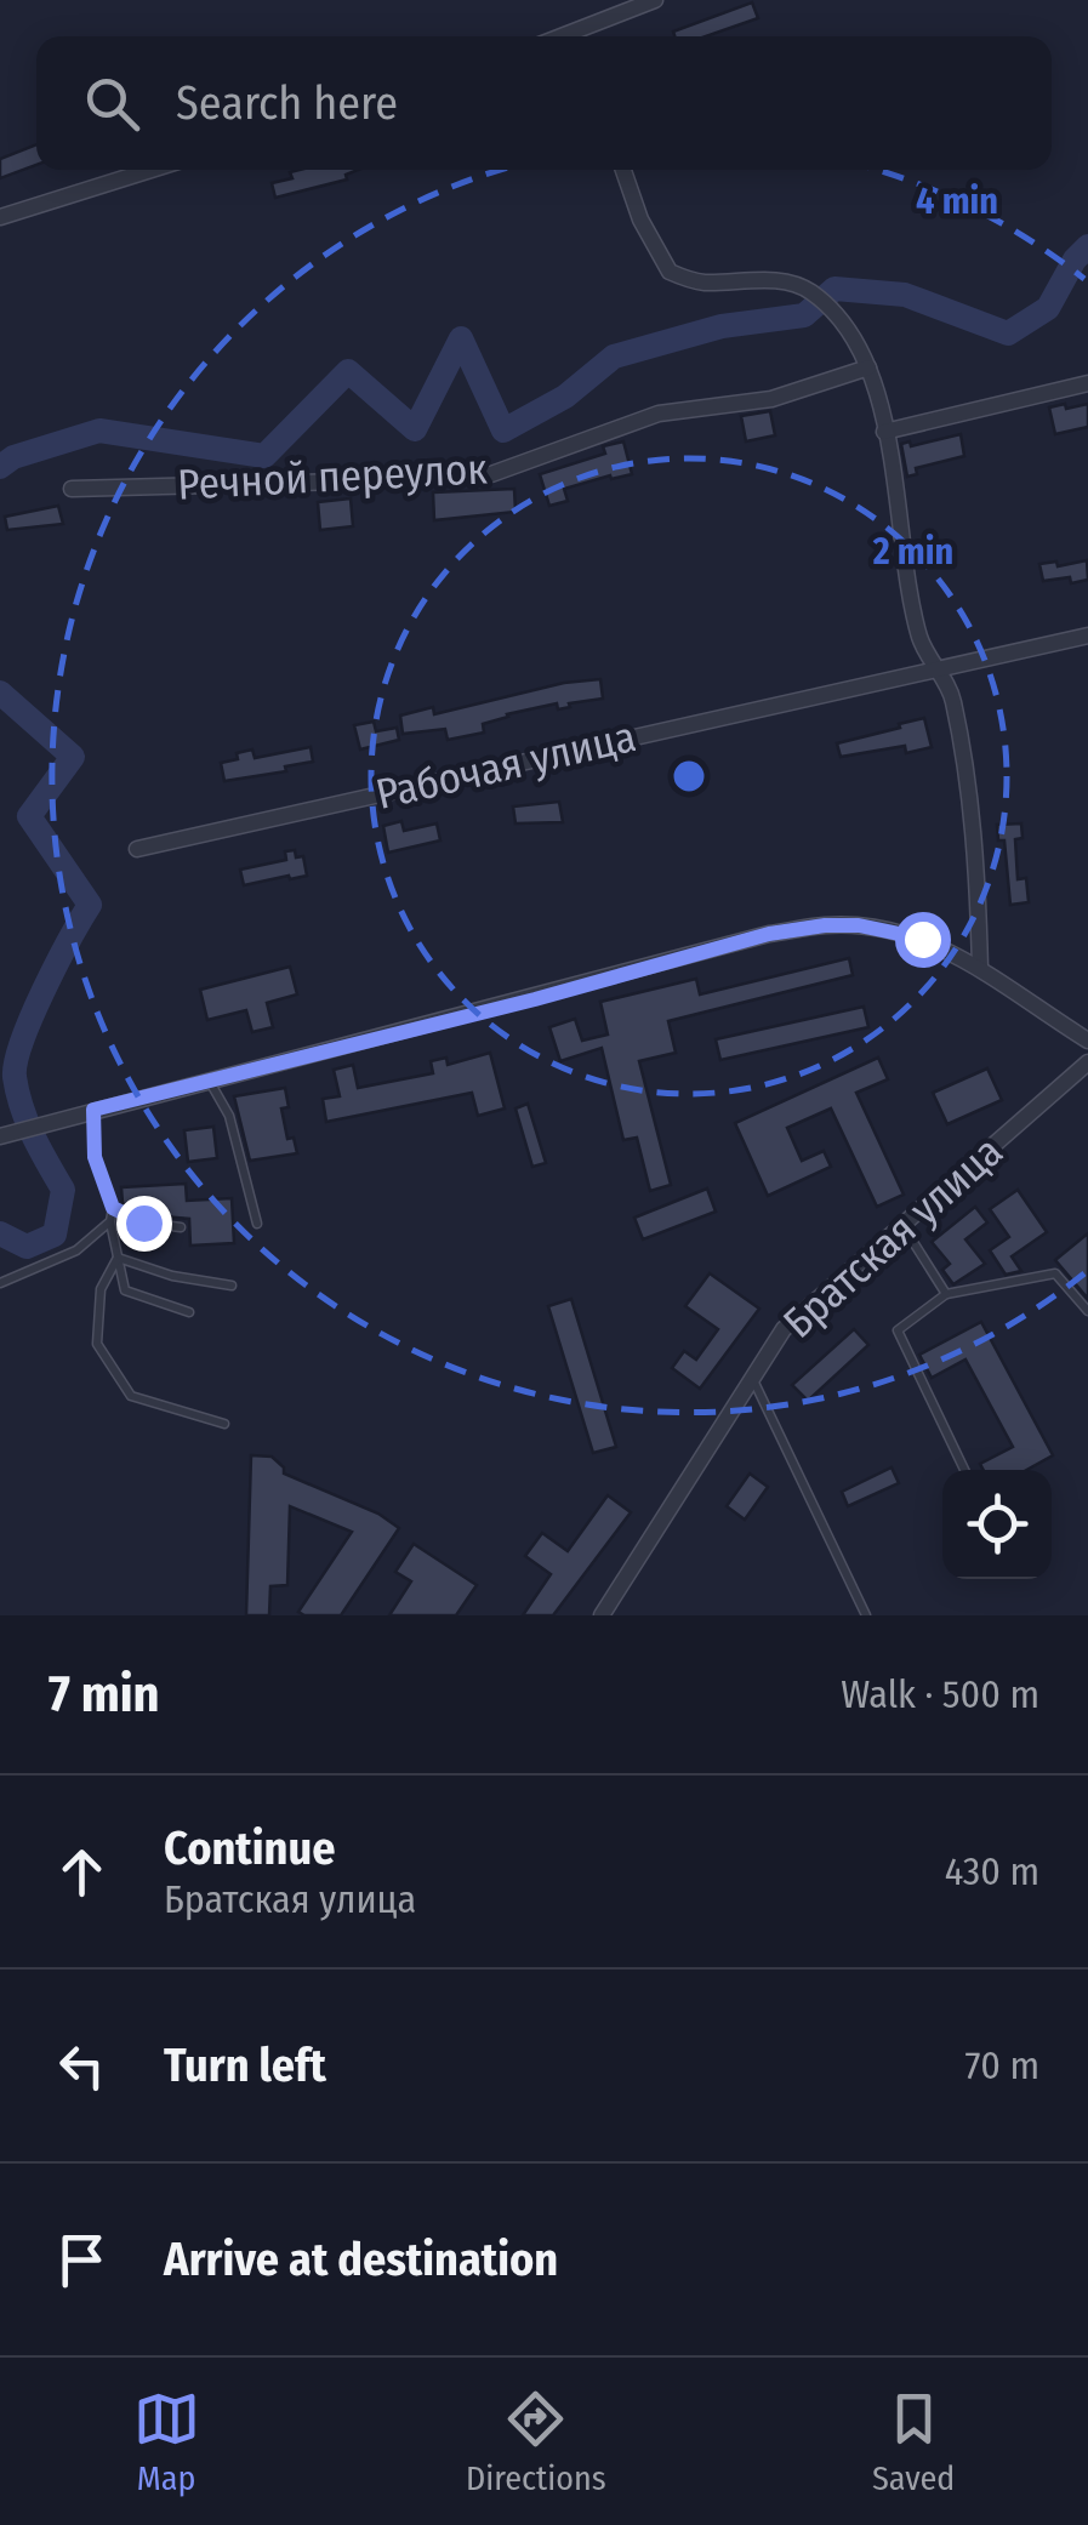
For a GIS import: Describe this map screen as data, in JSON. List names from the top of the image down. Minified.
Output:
{"streets":{"street":["Речной переулок","Рабочая улица","Братская улица"]},"page":{"search":"Search here","heading":["7 min","Walk · 500 m"],"list":[["Continue","Братская улица","430 m"],["Turn left","70 m"],"Arrive at destination"],"nav":["Map","Directions","Saved"]},"rings":["4 min","2 min"]}
